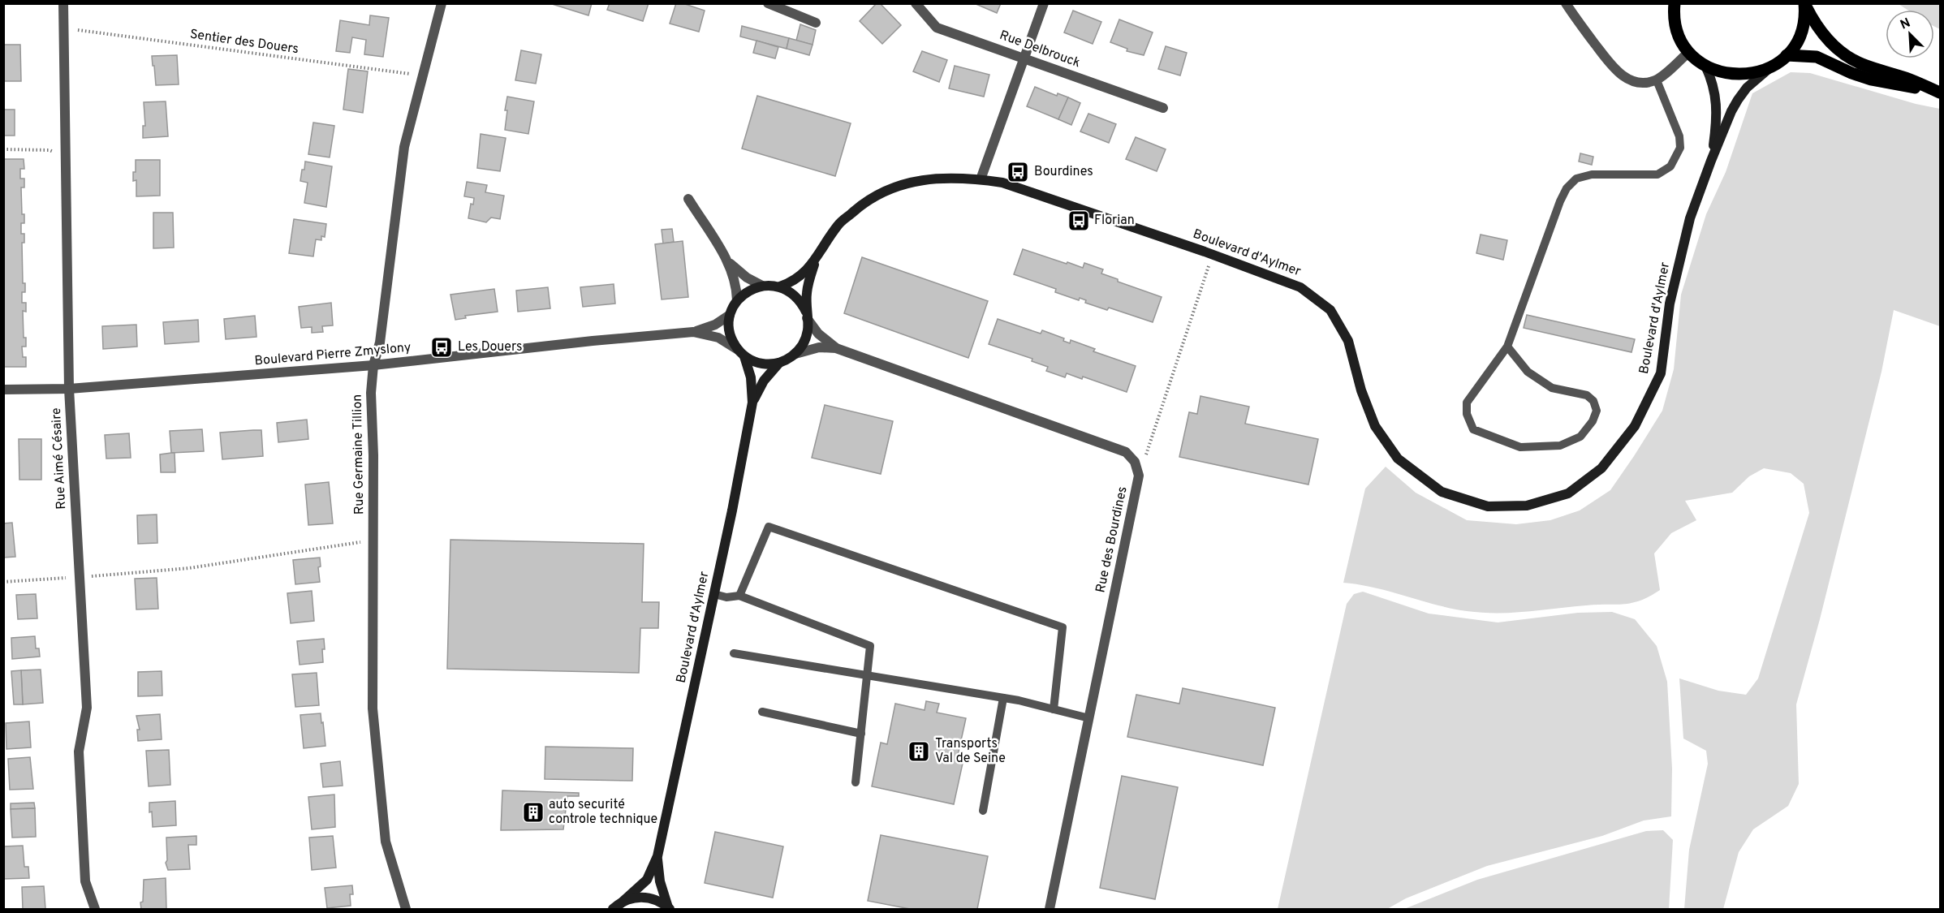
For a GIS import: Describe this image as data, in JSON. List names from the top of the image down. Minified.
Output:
{"streets":{"street":["Rue Delbrouck","Boulevard d'Aylmer","Boulevard Pierre Zmyslony","Rue Germaine Tillion","Rue Aimé Césaire","Rue des Bourdines"],"path":["Sentier des Douers"]},"crossings":[["Sentier des Douers","Rue Germaine Tillion"],["Sentier des Douers","Rue Aimé Césaire"],["Boulevard d'Aylmer","Boulevard Pierre Zmyslony"],["Boulevard d'Aylmer","Rue des Bourdines"],["Boulevard Pierre Zmyslony","Rue Germaine Tillion"],["Boulevard Pierre Zmyslony","Rue Aimé Césaire"],["Boulevard Pierre Zmyslony","Rue des Bourdines"]],"places":{"bus stop":["Bourdines","Florian","Les Douers"],"building":["Transports Val de Seine","auto securité controle technique"]},"north":"top left"}
